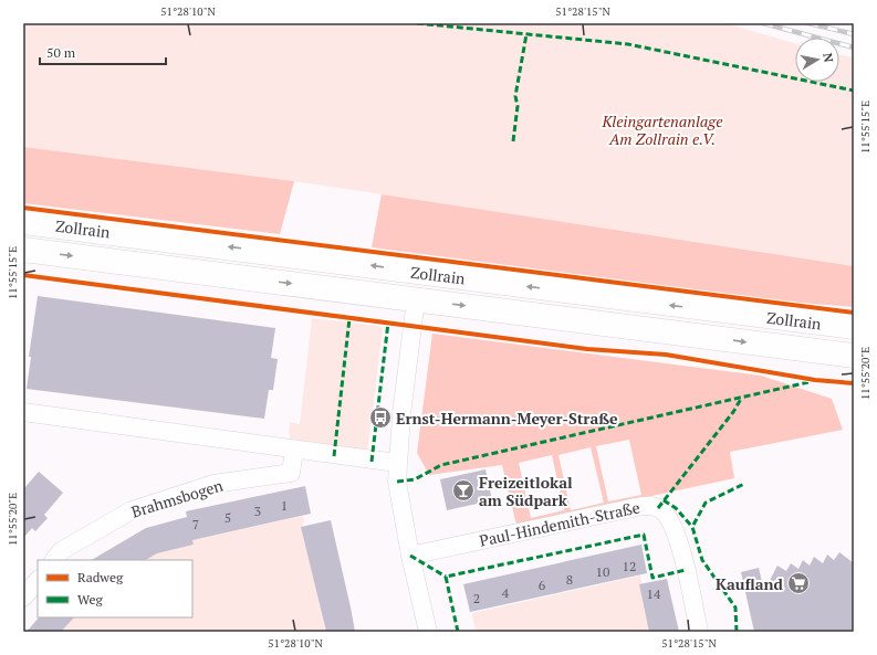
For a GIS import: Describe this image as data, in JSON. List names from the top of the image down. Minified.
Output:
{"streets":{"main road":["Zollrain"],"street":["Brahmsbogen","Paul-Hindemith-Straße"]},"parks":["Kleingartenanlage Am Zollrain e.V."],"places":{"bus stop":["Ernst-Hermann-Meyer-Straße"],"bar":["Freizeitlokal am Südpark"],"supermarket":["Kaufland"]},"house_numbers":["1","3","5","7","12","10","8","6","4","14","2"],"legend":["Radweg","Weg"],"scale_bar":"50 m","north":"right","coordinates":["51°28'10\"N","51°28'15\"N","11°55'15\"E","11°55'20\"E"]}
